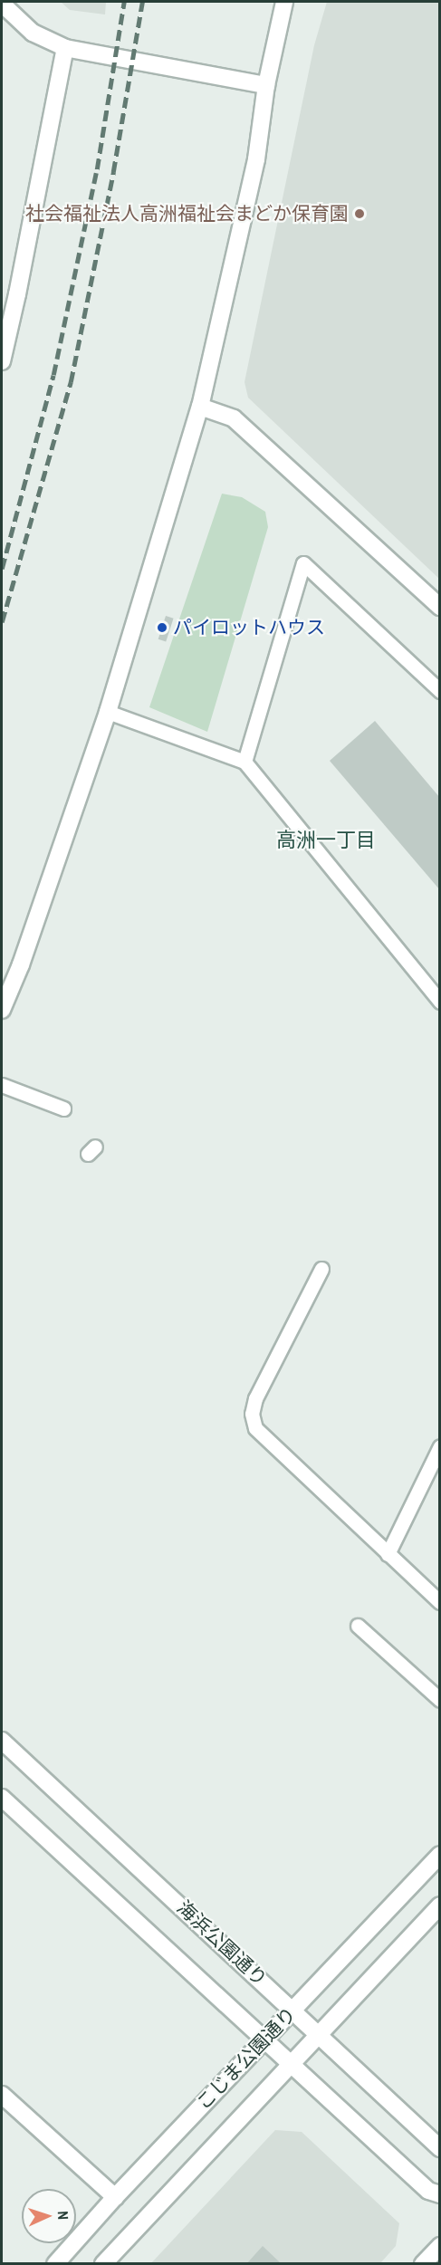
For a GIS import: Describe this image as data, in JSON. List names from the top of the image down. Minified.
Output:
{"streets":{"street":["海浜公園通り","こじま公園通り"]},"crossings":[["海浜公園通り","こじま公園通り"]],"districts":["高洲一丁目"],"places":["社会福祉法人高洲福祉会まどか保育園","パイロットハウス"],"north":"right"}
